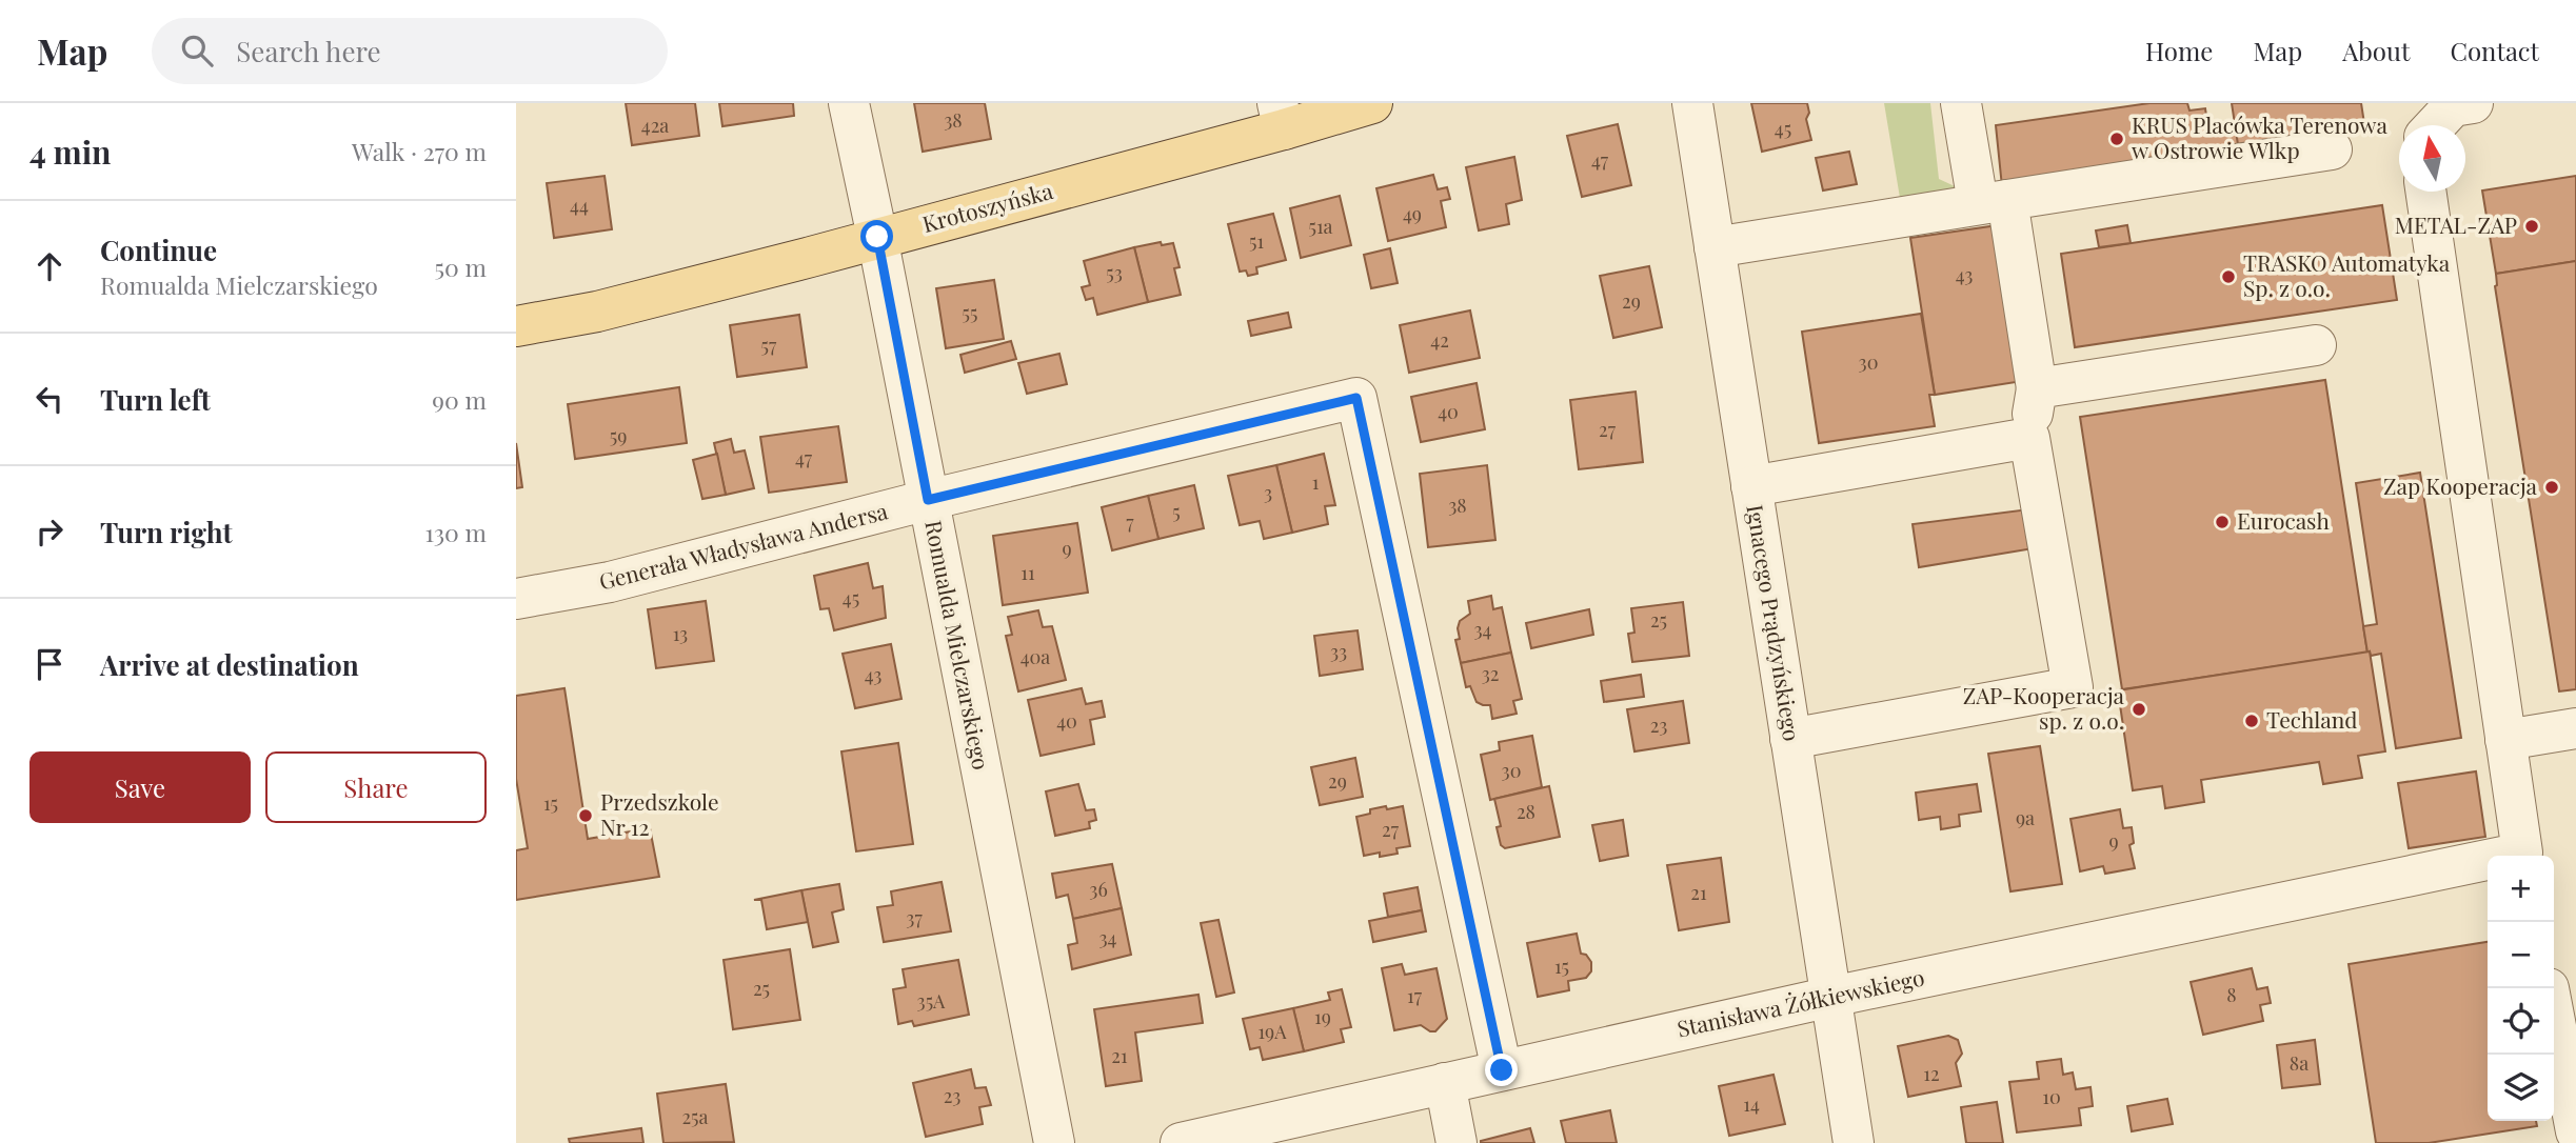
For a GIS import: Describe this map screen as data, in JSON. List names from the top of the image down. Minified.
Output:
{"streets":{"main road":["Krotoszyńska"],"street":["Generała Władysława Andersa","Ignacego Prądzyńskiego","Romualda Mielczarskiego","Stanisława Żółkiewskiego"]},"crossings":[["Krotoszyńska","Romualda Mielczarskiego"],["Generała Władysława Andersa","Romualda Mielczarskiego"],["Generała Władysława Andersa","Stanisława Żółkiewskiego"],["Ignacego Prądzyńskiego","Stanisława Żółkiewskiego"]],"places":["KRUS Placówka Terenowa w Ostrowie Wlkp","METAL-ZAP","TRASKO Automatyka Sp. z o.o.","Zap Kooperacja","Eurocash","ZAP-Kooperacja sp. z o.o.","Techland","Przedszkole Nr 12"],"house_numbers":["38","42a","45","47","44","49","51a","51","53","43","29","55","42","57","30","40","27","59","47","1","3","38","5","7","9","11","45","25","34","13","33","40a","32","43","40","23","30","29","15","28","9a","27","9","36","21","37","34","15","25","8","17","35A","19","19A","21","8a","12","23","10","14","25a"],"north":"top","page":{"header":"Map","search":"Search here","nav":["Home","Map","About","Contact"],"heading":["4 min","Walk · 270 m"],"list":[["Continue","Romualda Mielczarskiego","50 m"],["Turn left","90 m"],["Turn right","130 m"],"Arrive at destination"],"buttons":["Save","Share"],"map_buttons":["+","−"]}}
